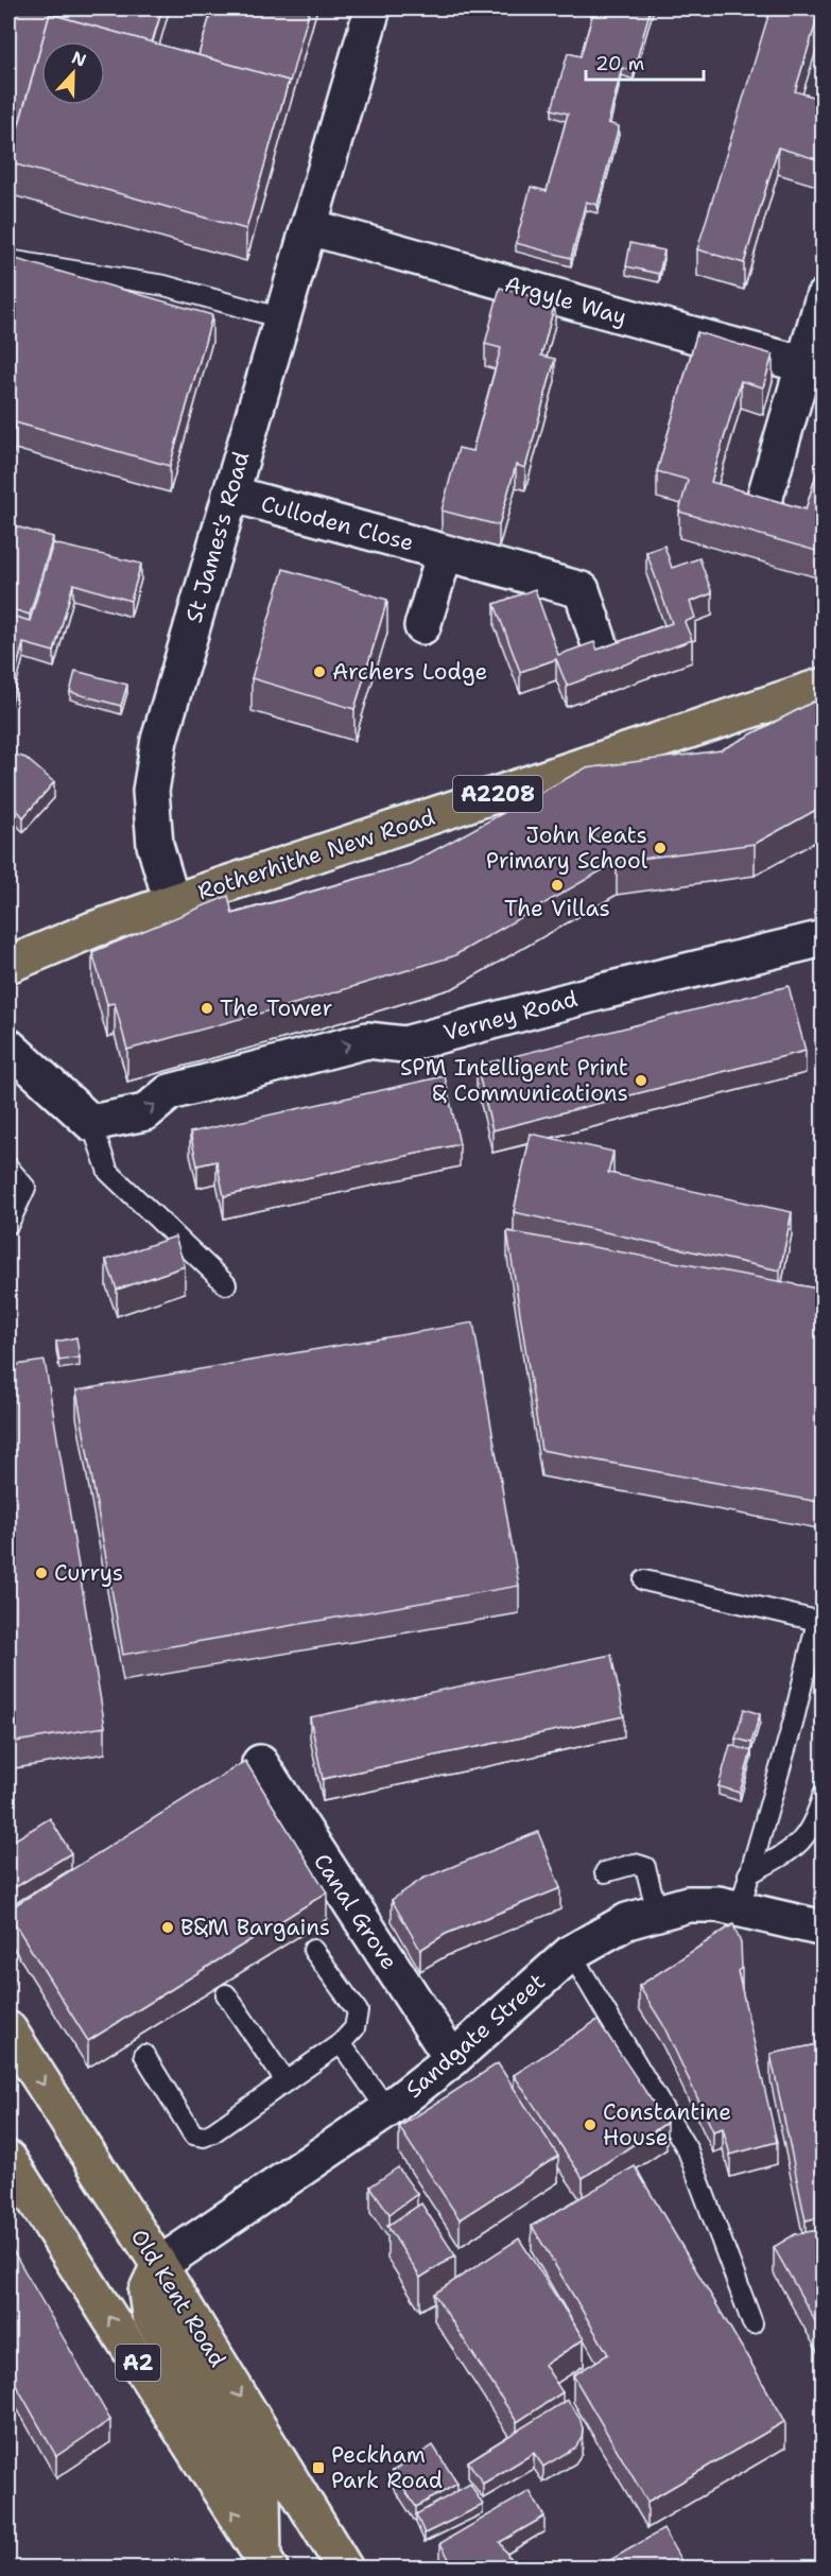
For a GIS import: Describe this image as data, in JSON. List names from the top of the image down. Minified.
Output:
{"streets":{"main road":["A2208","Rotherhithe New Road","Old Kent Road","A2"],"street":["Argyle Way","Culloden Close","St James's Road","Verney Road","Canal Grove","Sandgate Street"]},"crossings":[["Argyle Way","St James's Road"],["Culloden Close","St James's Road"],["St James's Road","A2208"],["St James's Road","Rotherhithe New Road"],["A2208","Rotherhithe New Road"],["Canal Grove","Sandgate Street"],["Sandgate Street","Old Kent Road"]],"one_way":["Verney Road"],"places":{"other":["Archers Lodge","John Keats Primary School","The Villas","The Tower","SPM Intelligent Print & Communications","Currys","B&M Bargains","Constantine House"],"transit":["Peckham Park Road"]},"scale_bar":"20 m","north":"top"}
